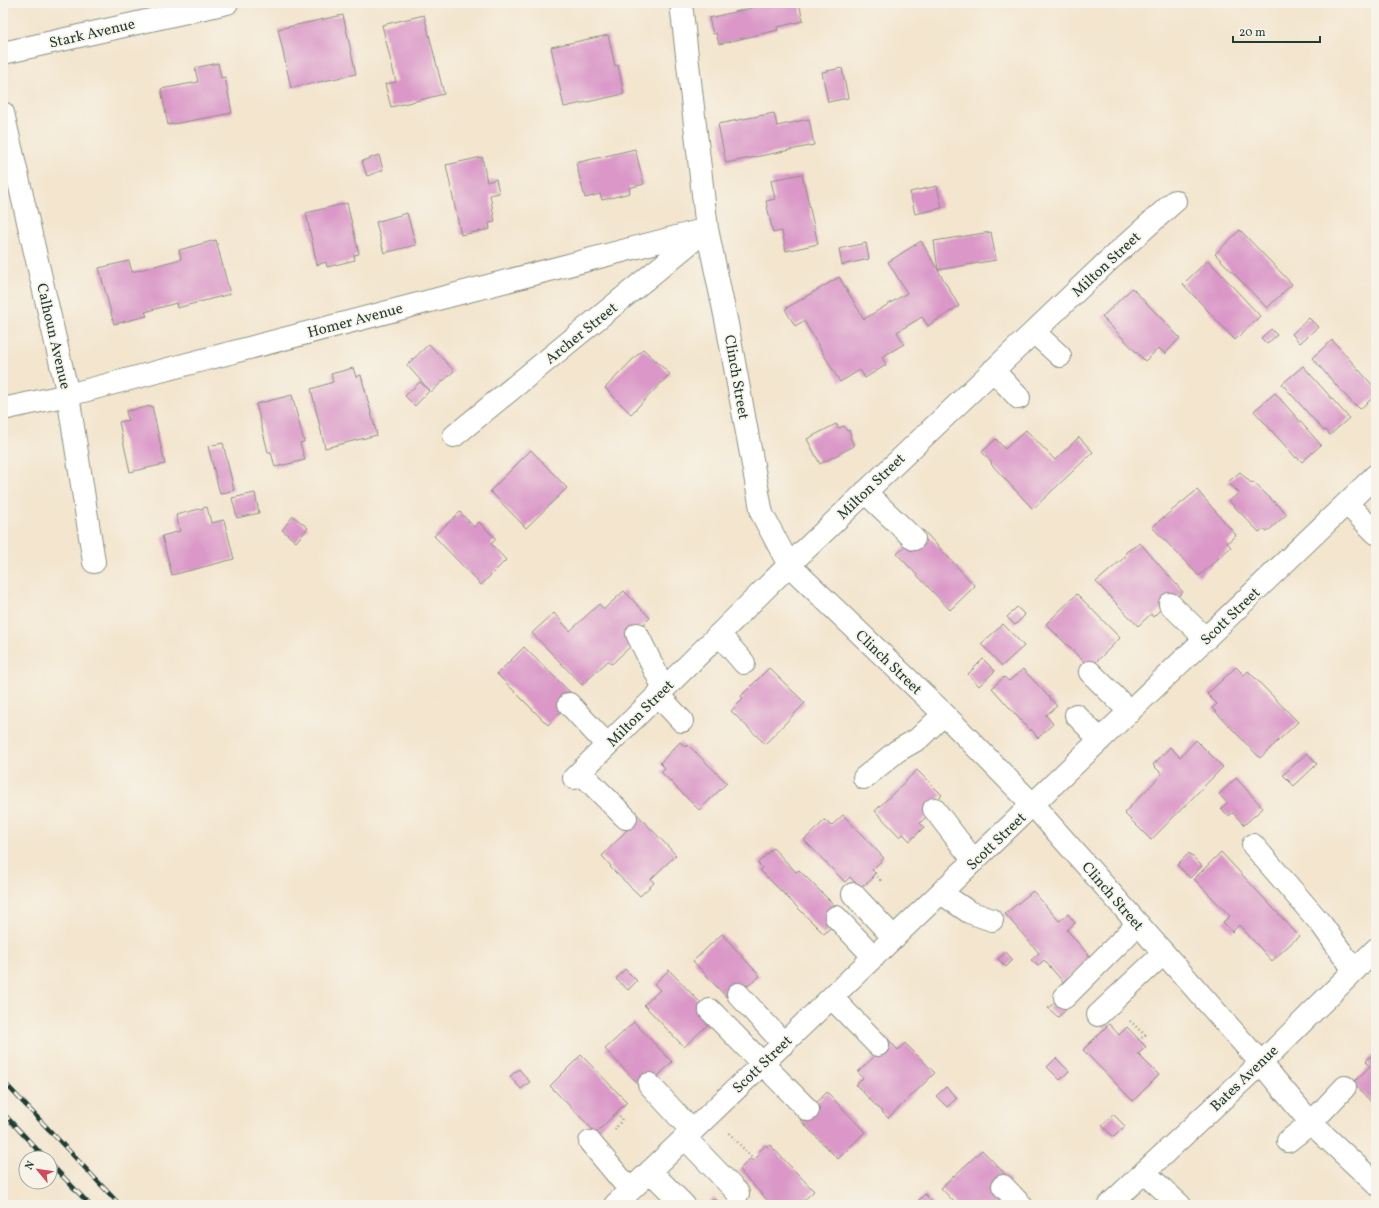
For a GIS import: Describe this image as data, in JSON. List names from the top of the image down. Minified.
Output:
{"streets":{"street":["Stark Avenue","Milton Street","Homer Avenue","Archer Street","Calhoun Avenue","Clinch Street","Scott Street","Bates Avenue"]},"crossings":[["Milton Street","Clinch Street"],["Homer Avenue","Archer Street"],["Homer Avenue","Calhoun Avenue"],["Homer Avenue","Clinch Street"],["Archer Street","Clinch Street"],["Clinch Street","Scott Street"],["Clinch Street","Bates Avenue"]],"scale_bar":"20 m","north":"top left"}
